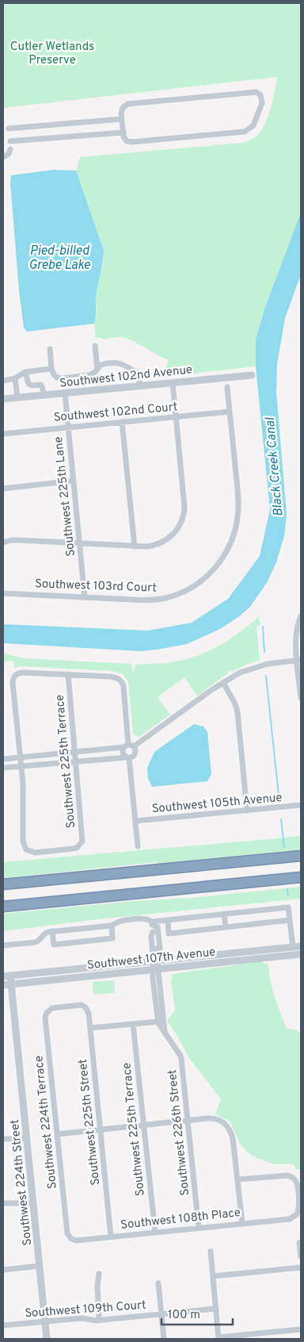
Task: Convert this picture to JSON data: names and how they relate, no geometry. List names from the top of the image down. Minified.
{"streets":{"street":["Southwest 102nd Avenue","Southwest 102nd Court","Southwest 225th Lane","Southwest 103rd Court","Southwest 225th Terrace","Southwest 105th Avenue","Southwest 107th Avenue","Southwest 224th Terrace","Southwest 225th Street","Southwest 226th Street","Southwest 224th Street","Southwest 108th Place","Southwest 109th Court"]},"crossings":[["Southwest 102nd Avenue","Southwest 225th Lane"],["Southwest 102nd Court","Southwest 225th Lane"],["Southwest 102nd Court","Southwest 103rd Court"],["Southwest 225th Lane","Southwest 103rd Court"],["Southwest 225th Terrace","Southwest 108th Place"],["Southwest 107th Avenue","Southwest 224th Street"],["Southwest 224th Terrace","Southwest 225th Street"],["Southwest 224th Terrace","Southwest 108th Place"],["Southwest 225th Street","Southwest 108th Place"],["Southwest 226th Street","Southwest 108th Place"],["Southwest 224th Street","Southwest 109th Court"]],"water":["Pied-billed Grebe Lake","Black Creek Canal"],"parks":["Cutler Wetlands Preserve"],"scale_bar":"100 m"}
